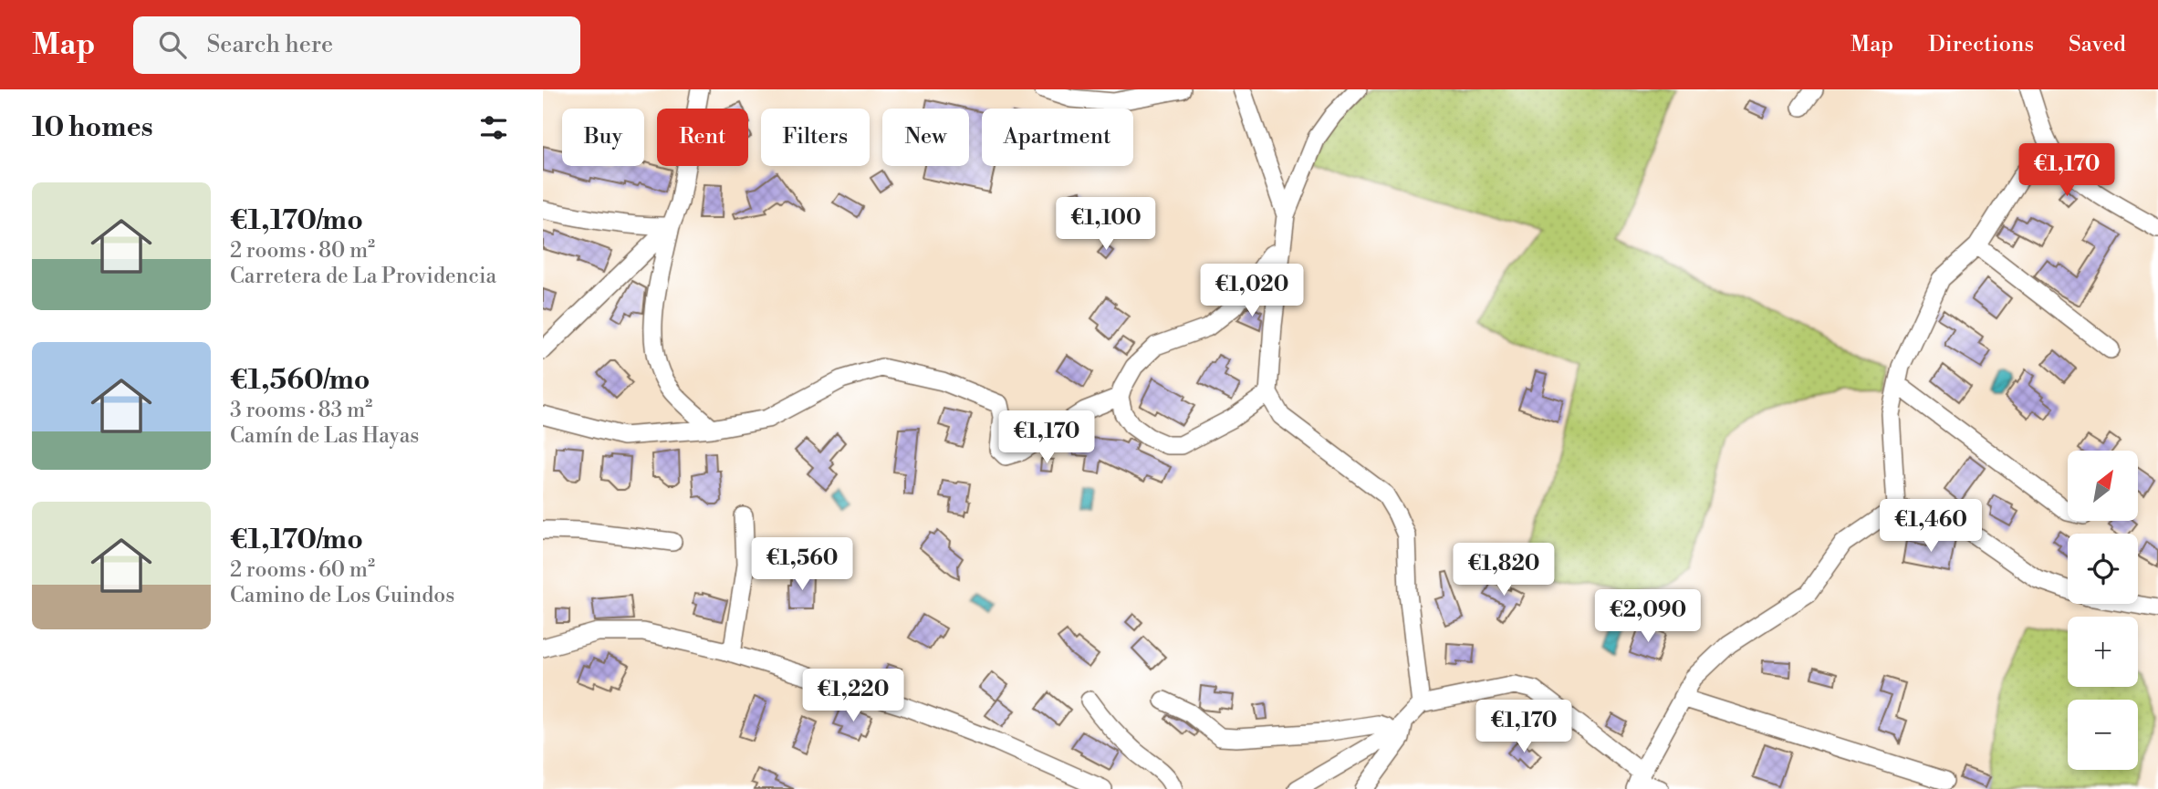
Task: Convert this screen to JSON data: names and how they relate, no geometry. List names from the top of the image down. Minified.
{"north":"top right","page":{"header":"Map","search":"Search here","nav":["Map","Directions","Saved"],"heading":"10 homes","chip":["Buy","Rent","Filters","New","Apartment"],"price":["€1,170","€1,100","€1,020","€1,170","€1,460","€1,560","€1,820","€2,090","€1,220","€1,170"],"list":[{"name":"€1,170/mo","note":"2 rooms · 80 m² · Carretera de La Providencia"},{"name":"€1,560/mo","note":"3 rooms · 83 m² · Camín de Las Hayas"},{"name":"€1,170/mo","note":"2 rooms · 60 m² · Camino de Los Guindos"}],"map_buttons":["+","−"]}}
